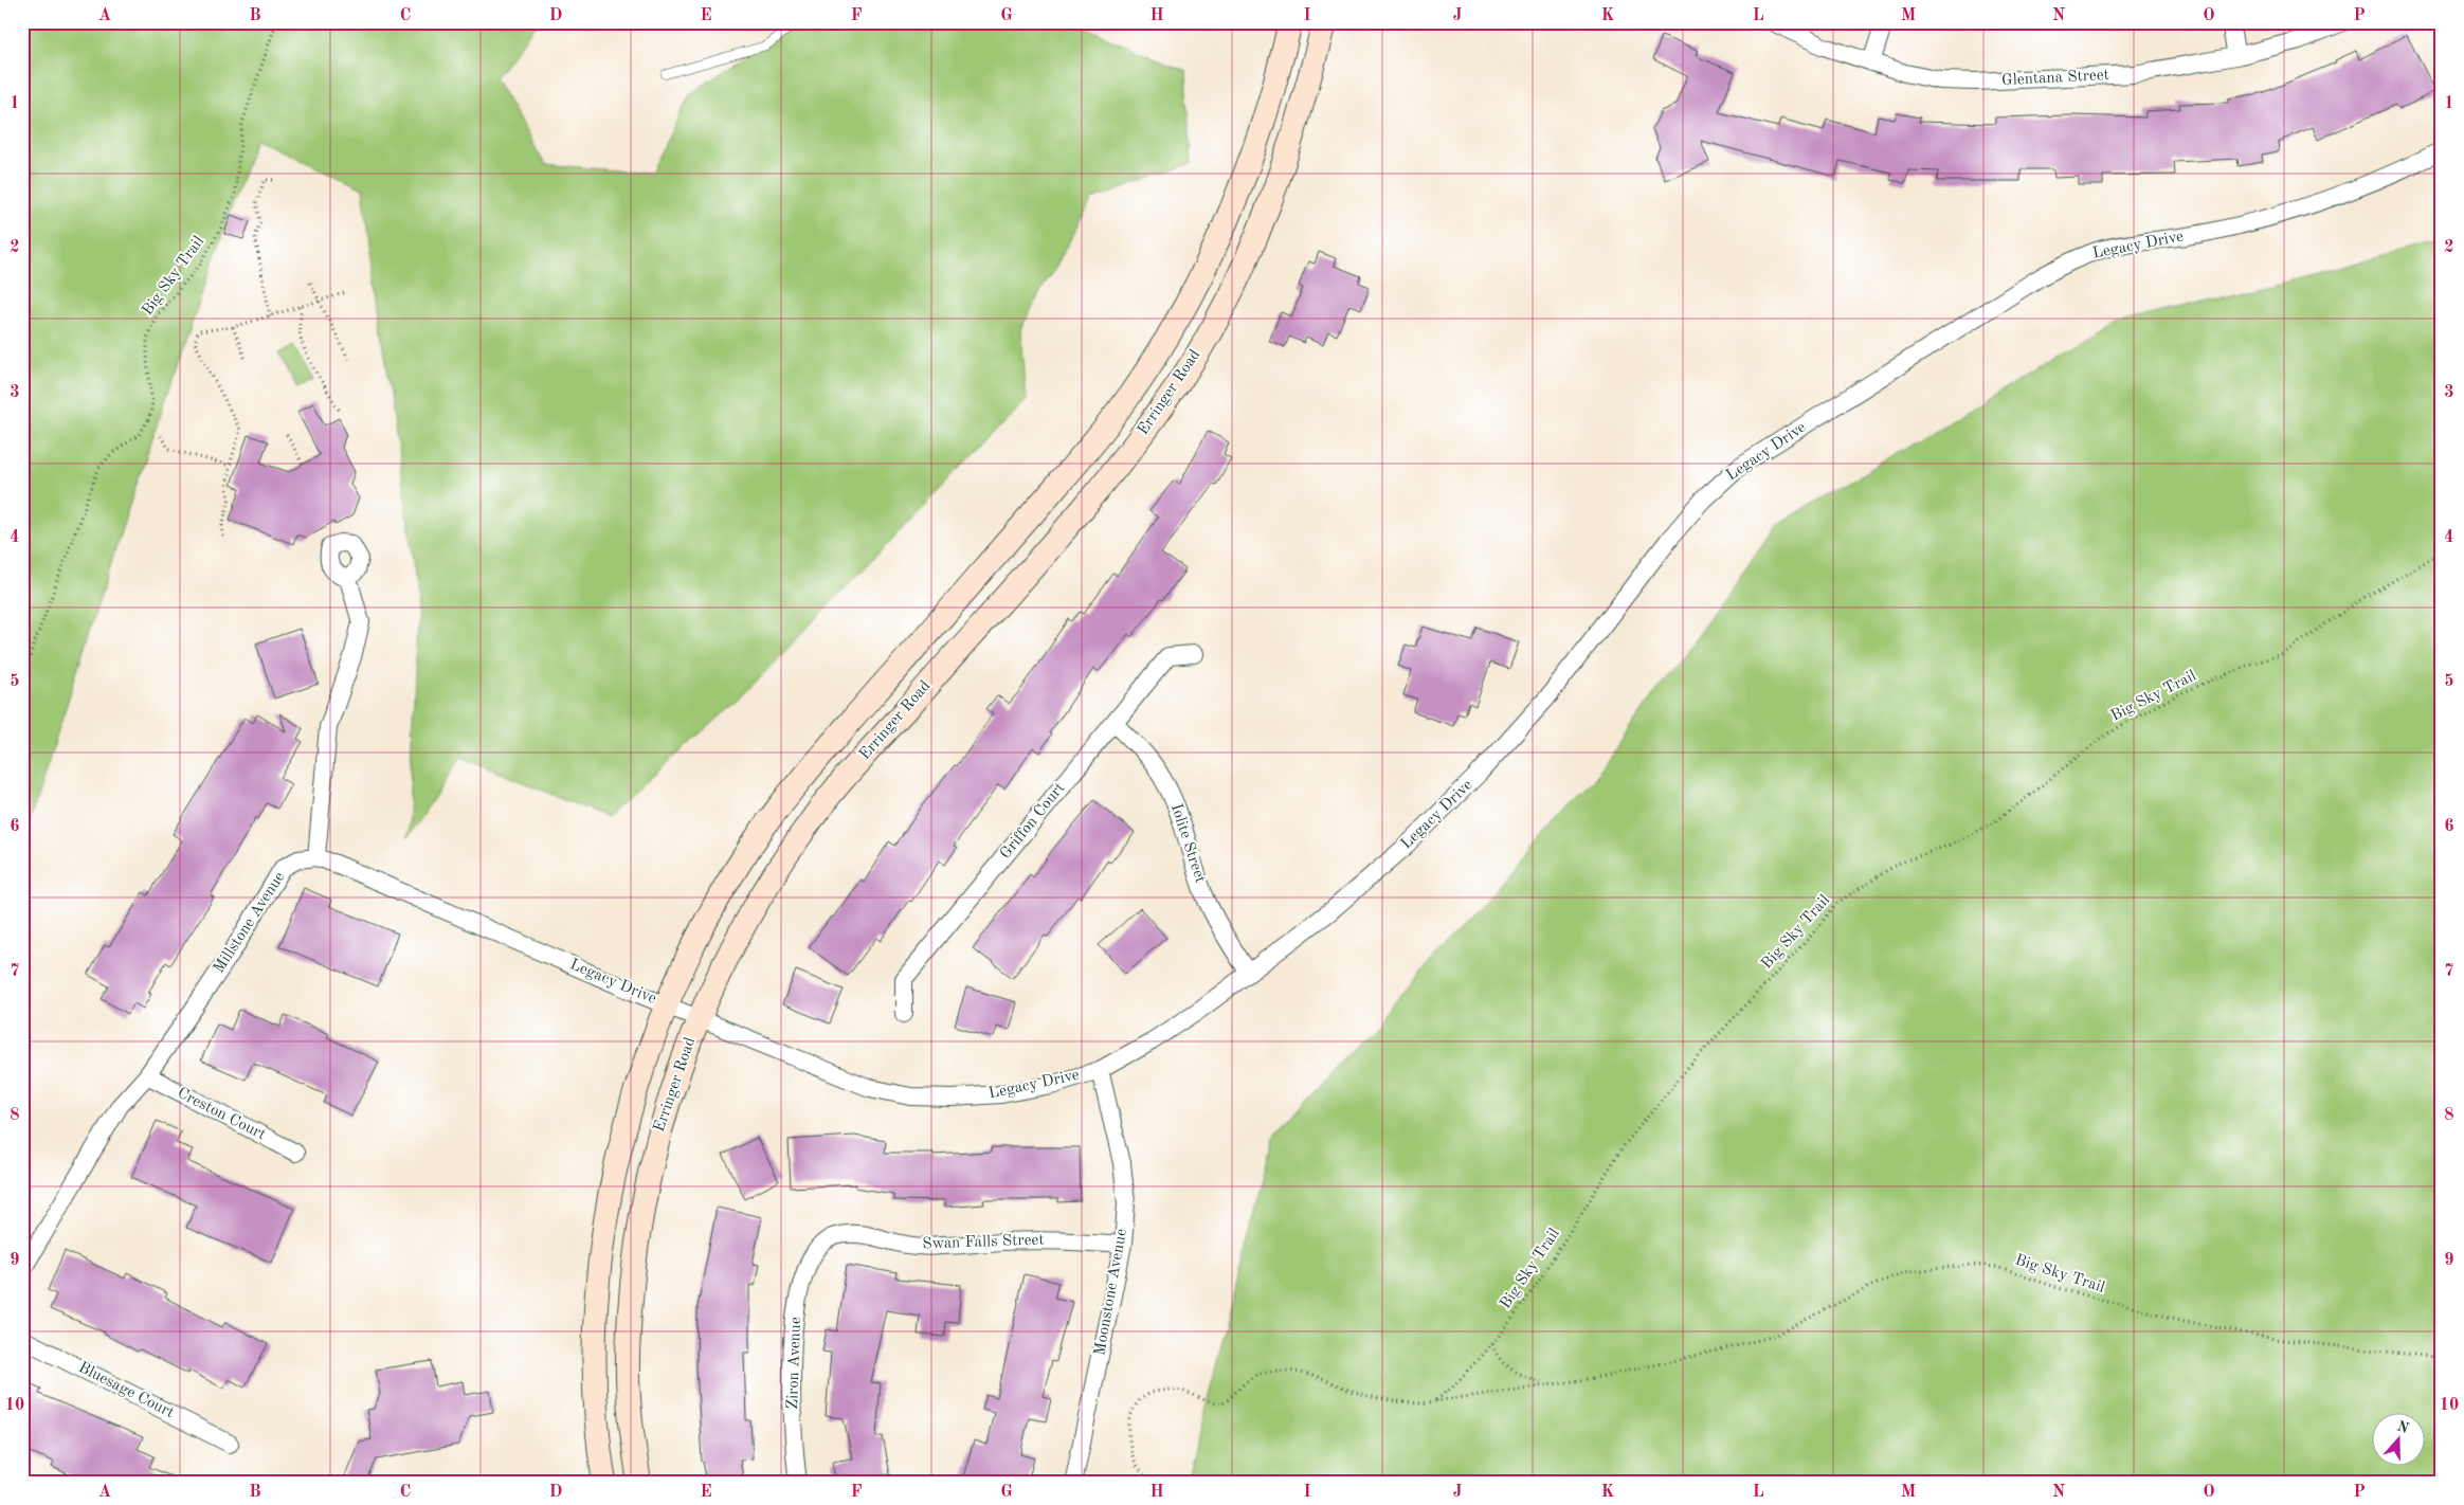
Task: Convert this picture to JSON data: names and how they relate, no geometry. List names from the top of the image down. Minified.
{"streets":{"main road":["Erringer Road"],"street":["Glentana Street","Legacy Drive","Griffon Court","Iolite Street","Millstone Avenue","Creston Court","Swan Falls Street","Moonstone Avenue","Ziron Avenue","Bluesage Court"],"path":["Big Sky Trail"]},"crossings":[["Legacy Drive","Erringer Road"],["Legacy Drive","Iolite Street"],["Legacy Drive","Millstone Avenue"],["Legacy Drive","Moonstone Avenue"],["Erringer Road","Millstone Avenue"],["Griffon Court","Iolite Street"],["Millstone Avenue","Creston Court"],["Swan Falls Street","Moonstone Avenue"],["Swan Falls Street","Ziron Avenue"]],"north":"top","grid":{"columns":["A","B","C","D","E","F","G","H","I","J","K","L","M","N","O","P"],"rows":["1","2","3","4","5","6","7","8","9","10"]}}
